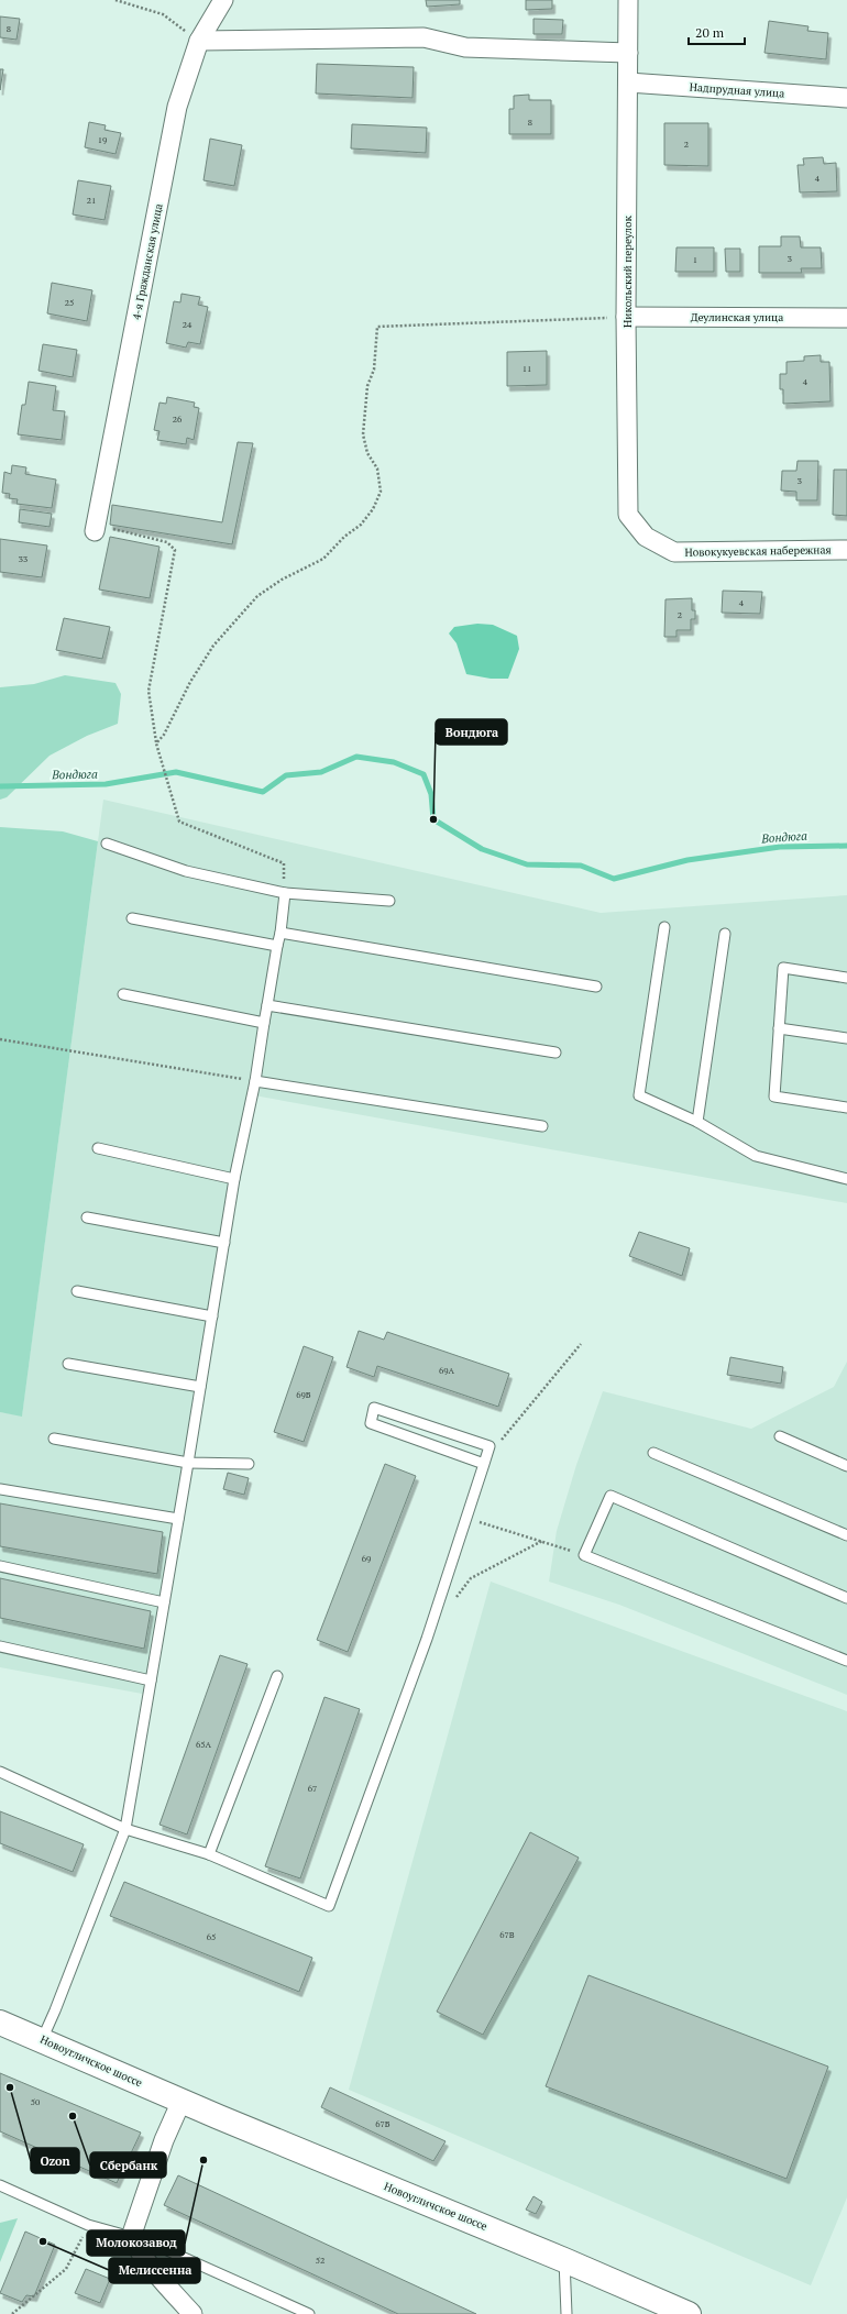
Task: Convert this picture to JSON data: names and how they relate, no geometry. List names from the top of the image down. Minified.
{"streets":{"main road":["Новоугличское шоссе"],"street":["Надпрудная улица","4-я Гражданская улица","Никольский переулок","Деулинская улица","Новокукуевская набережная"]},"crossings":[["Надпрудная улица","Никольский переулок"],["Никольский переулок","Деулинская улица"],["Никольский переулок","Новокукуевская набережная"]],"water":["Вондюга"],"places":["Вондюга","Ozon","Сбербанк","Молокозавод","Мелиссенна"],"house_numbers":["8","8","19","2","4","21","3","1","25","24","11","4","26","3","33","4","2","69А","69Б","69","65А","67","67В","65","50","67Б","52"],"scale_bar":"20 m"}
